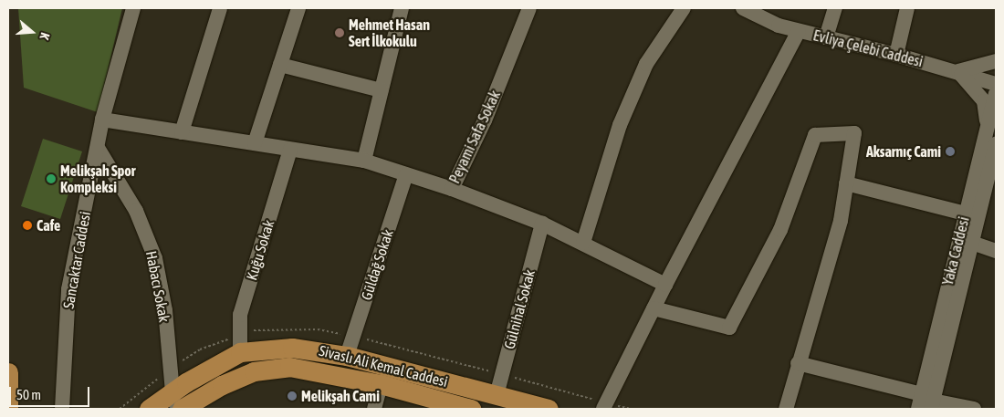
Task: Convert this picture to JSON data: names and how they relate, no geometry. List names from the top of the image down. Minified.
{"streets":{"main road":["Sivaslı Ali Kemal Caddesi"],"street":["Evliya Çelebi Caddesi","Peyami Safa Sokak","Kuğu Sokak","Yaka Caddesi","Sancaktar Caddesi","Güldağ Sokak","Habacı Sokak","Gülnihal Sokak"]},"crossings":[["Peyami Safa Sokak","Kuğu Sokak"],["Peyami Safa Sokak","Sancaktar Caddesi"],["Peyami Safa Sokak","Güldağ Sokak"],["Kuğu Sokak","Sivaslı Ali Kemal Caddesi"],["Sancaktar Caddesi","Habacı Sokak"],["Güldağ Sokak","Sivaslı Ali Kemal Caddesi"],["Habacı Sokak","Sivaslı Ali Kemal Caddesi"],["Gülnihal Sokak","Sivaslı Ali Kemal Caddesi"]],"places":["Mehmet Hasan Sert İlkokulu","Aksarnıç Cami","Melikşah Spor Kompleksi","Cafe","Melikşah Cami"],"scale_bar":"50 m","north":"right"}
